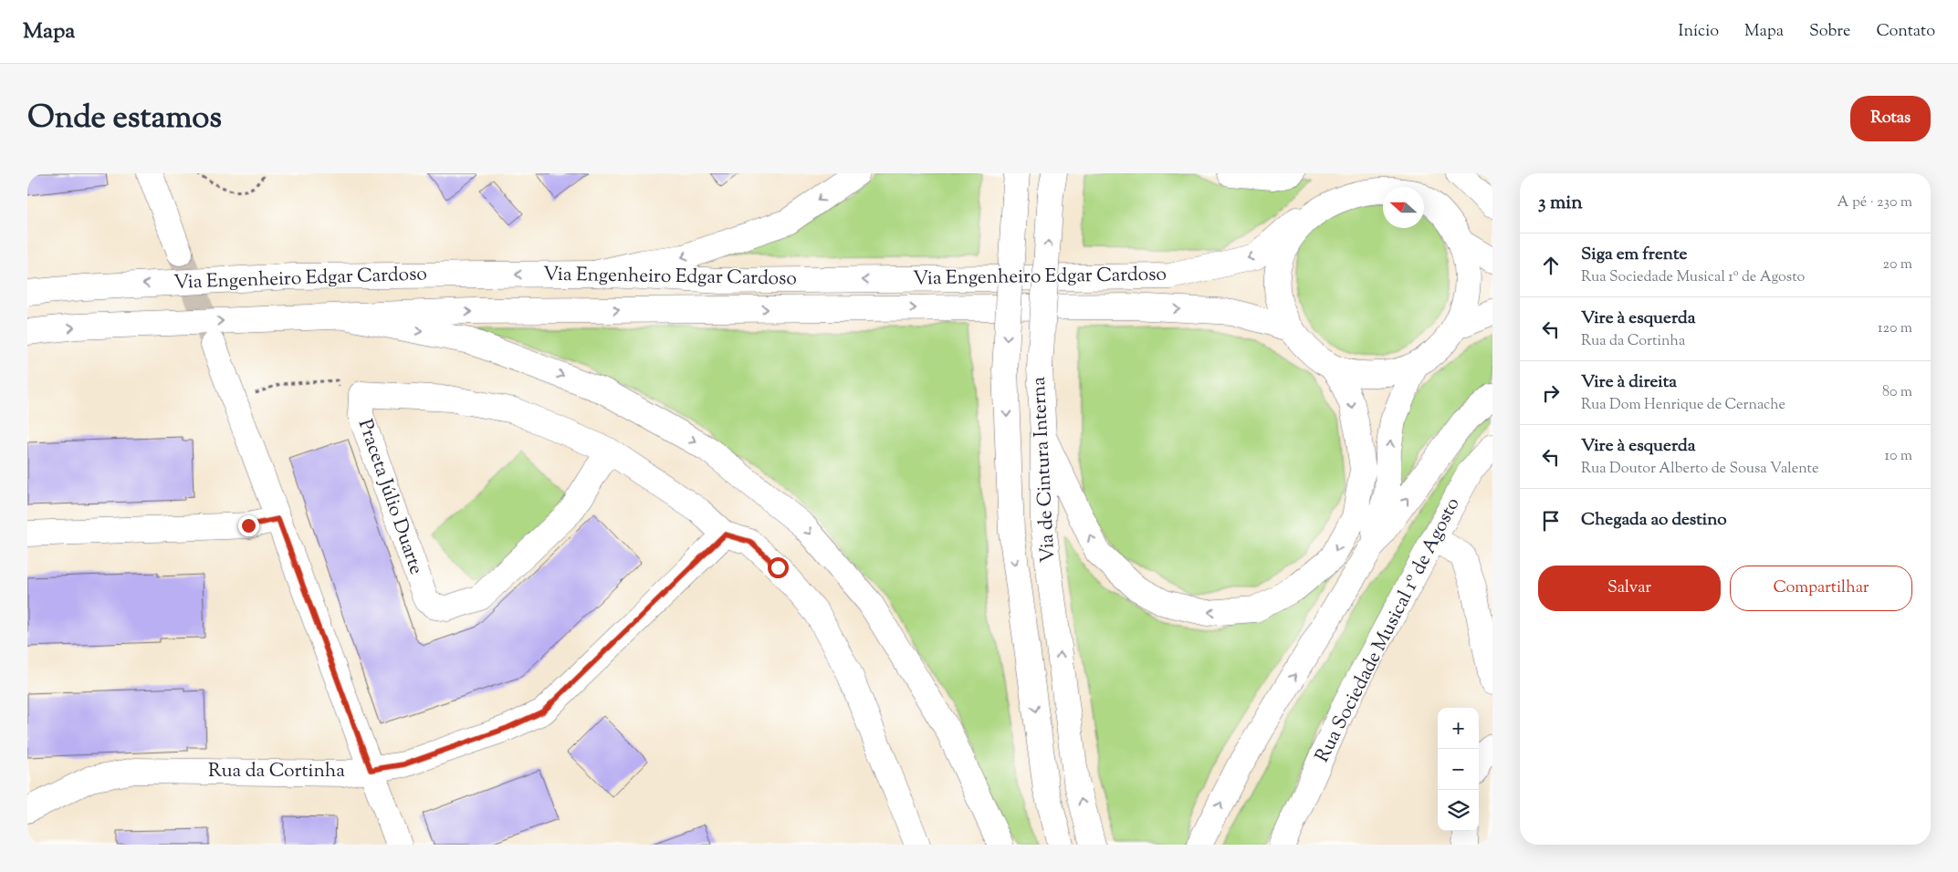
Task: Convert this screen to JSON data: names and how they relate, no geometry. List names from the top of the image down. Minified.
{"streets":{"main road":["Via Engenheiro Edgar Cardoso","Via de Cintura Interna","Praceta Júlio Duarte","Rua Sociedade Musical 1º de Agosto","Rua da Cortinha"]},"crossings":[["Praceta Júlio Duarte","Rua da Cortinha"]],"north":"left","page":{"header":"Mapa","nav":["Início","Mapa","Sobre","Contato"],"title":"Onde estamos","buttons":["Rotas",["Salvar","Compartilhar"]],"heading":["3 min","A pé · 230 m"],"list":[["Siga em frente","Rua Sociedade Musical 1º de Agosto","20 m"],["Vire à esquerda","Rua da Cortinha","120 m"],["Vire à direita","Rua Dom Henrique de Cernache","80 m"],["Vire à esquerda","Rua Doutor Alberto de Sousa Valente","10 m"],"Chegada ao destino"],"map_buttons":["+","−"]}}
